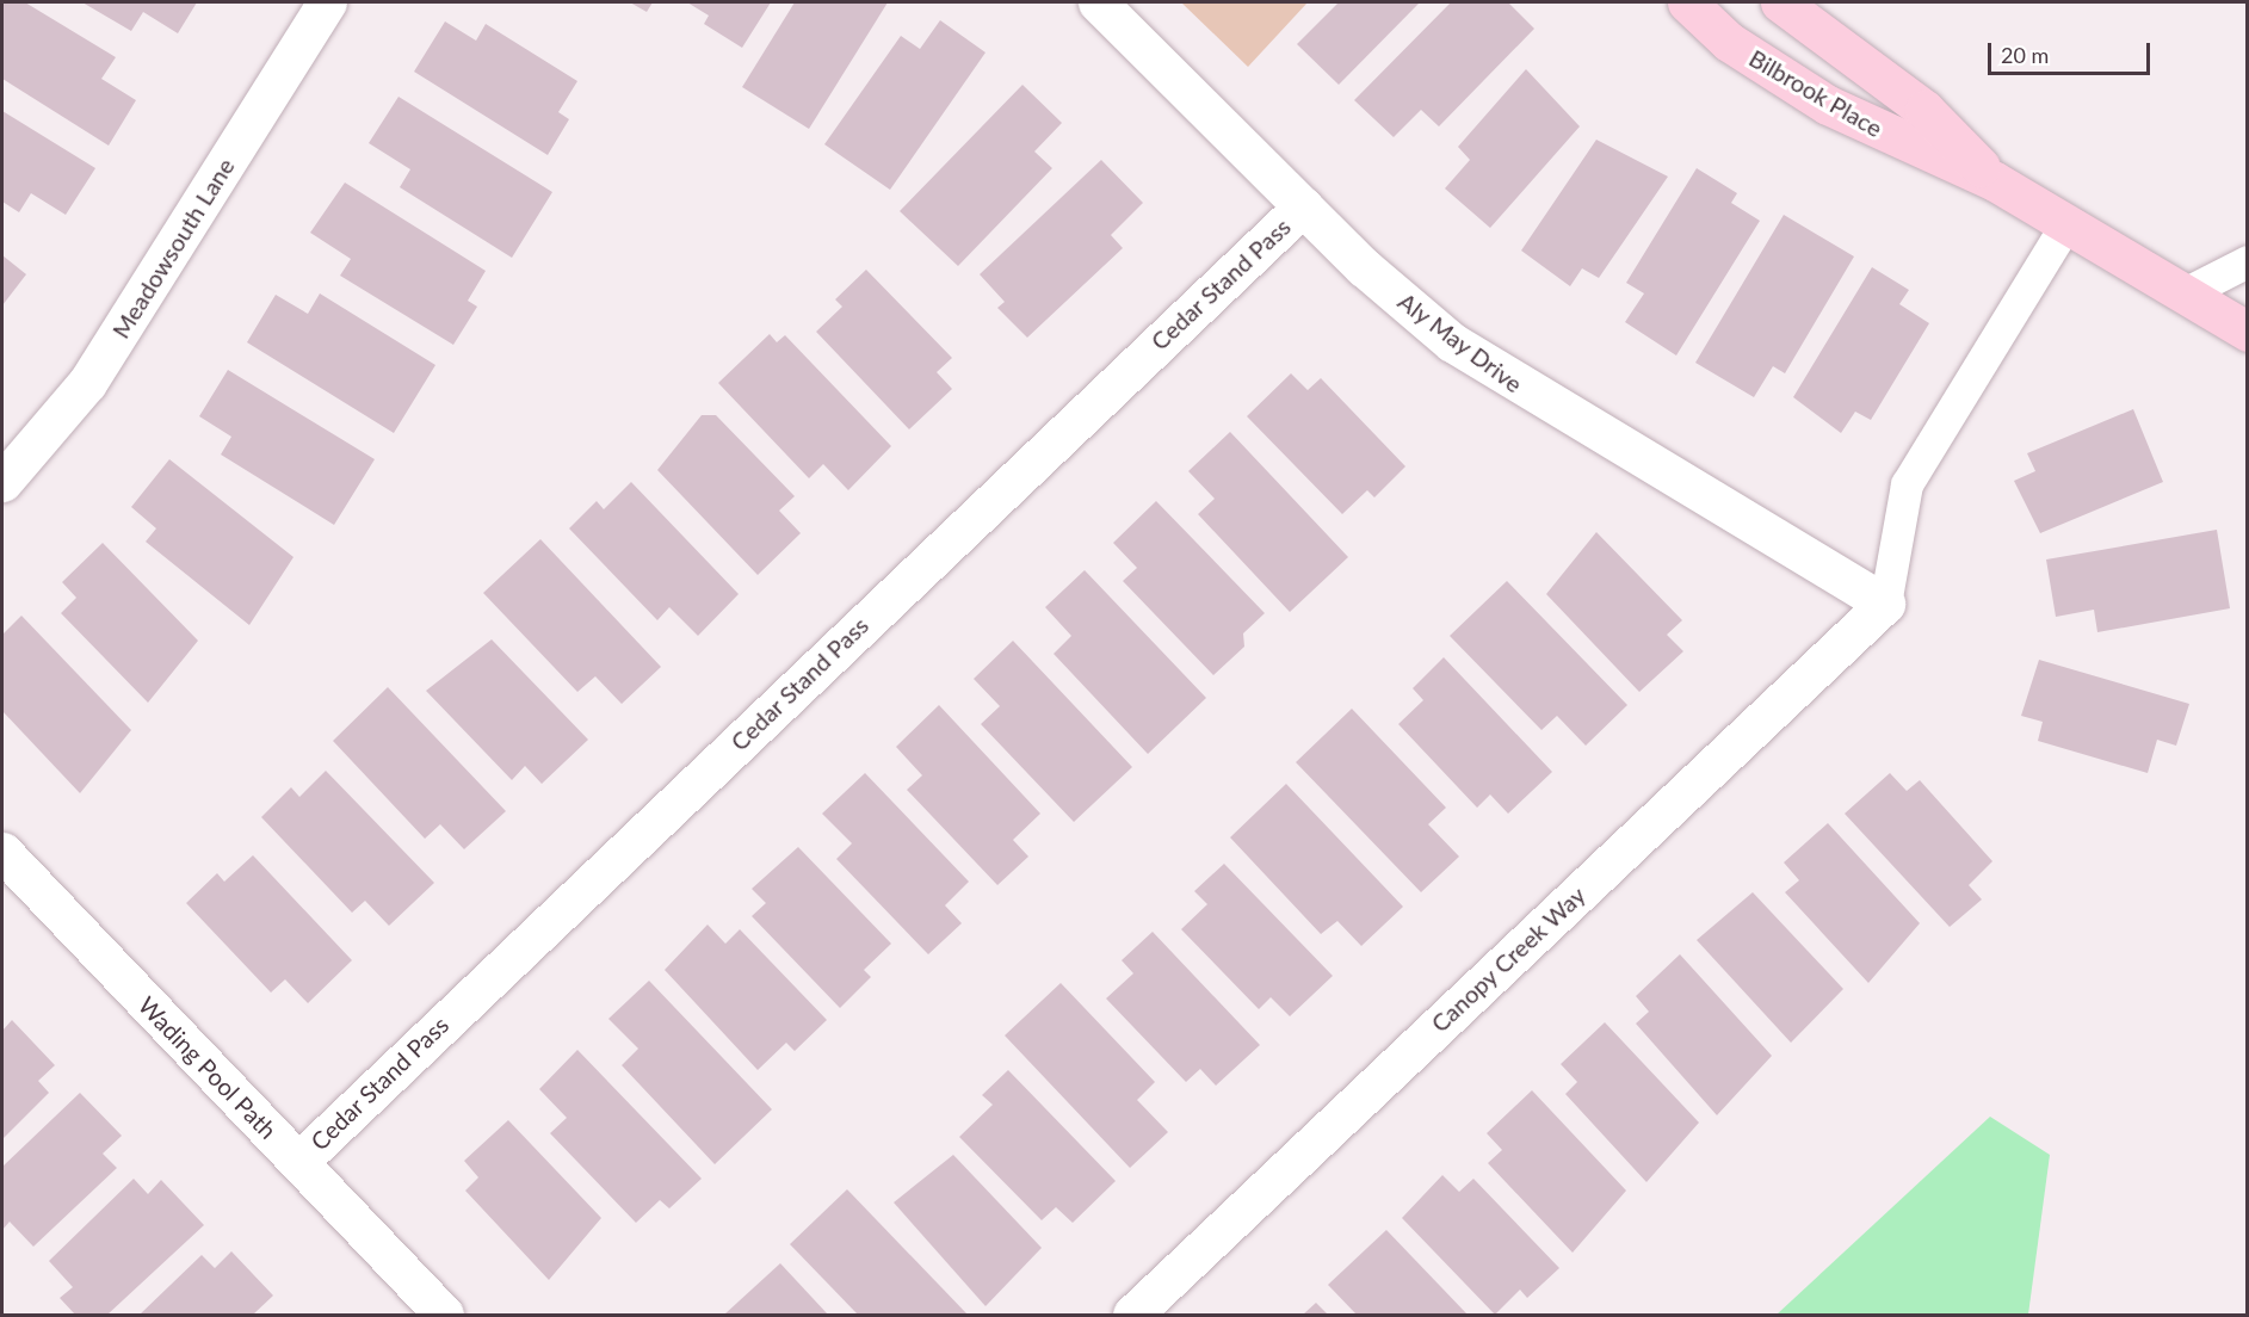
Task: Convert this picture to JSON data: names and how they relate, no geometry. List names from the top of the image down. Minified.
{"streets":{"street":["Bilbrook Place","Meadowsouth Lane","Cedar Stand Pass","Aly May Drive","Canopy Creek Way","Wading Pool Path"]},"crossings":[["Cedar Stand Pass","Aly May Drive"],["Cedar Stand Pass","Wading Pool Path"],["Aly May Drive","Canopy Creek Way"]],"scale_bar":"20 m"}
